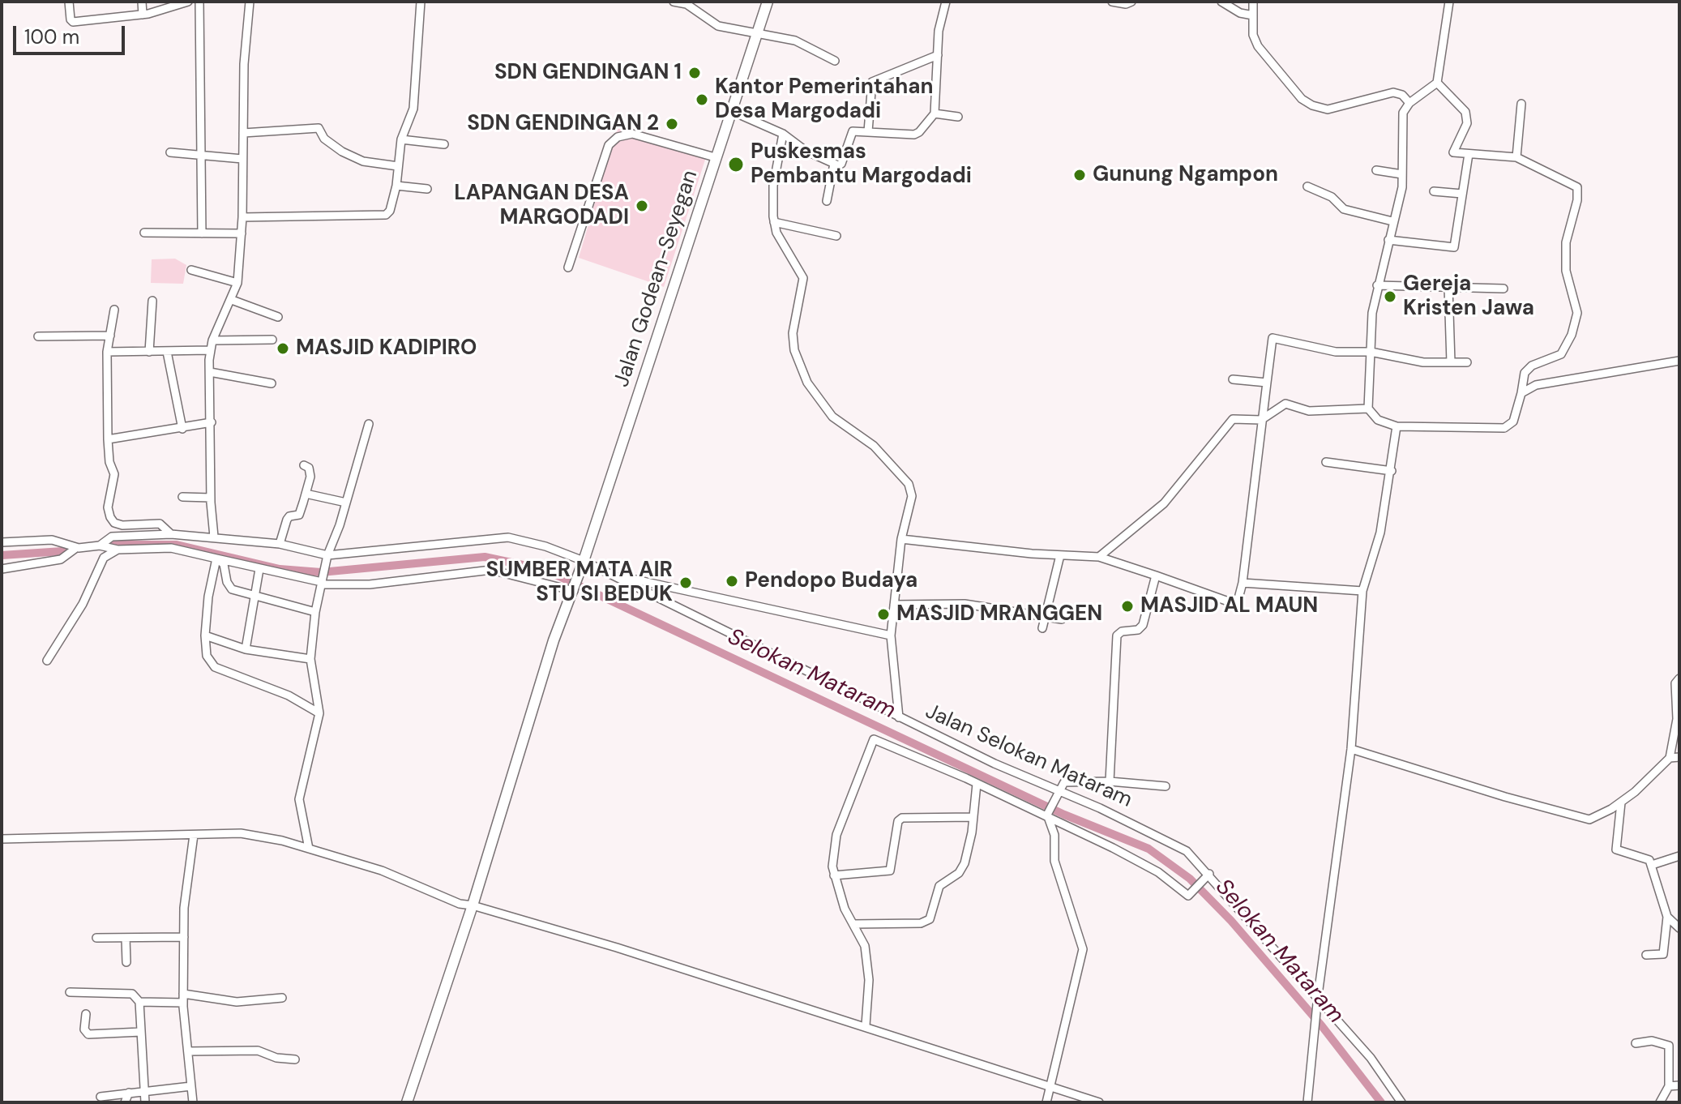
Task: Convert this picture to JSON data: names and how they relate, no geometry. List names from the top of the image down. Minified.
{"streets":{"main road":["Jalan Godean-Seyegan"],"street":["Jalan Selokan Mataram"]},"crossings":[["Jalan Godean-Seyegan","Jalan Selokan Mataram"]],"water":["Selokan Mataram"],"places":["SDN GENDINGAN 1","Kantor Pemerintahan Desa Margodadi","SDN GENDINGAN 2","Puskesmas Pembantu Margodadi","Gunung Ngampon","LAPANGAN DESA MARGODADI","Gereja Kristen Jawa","MASJID KADIPIRO","Pendopo Budaya","SUMBER MATA AIR STU SI BEDUK","MASJID AL MAUN","MASJID MRANGGEN"],"scale_bar":"100 m"}
